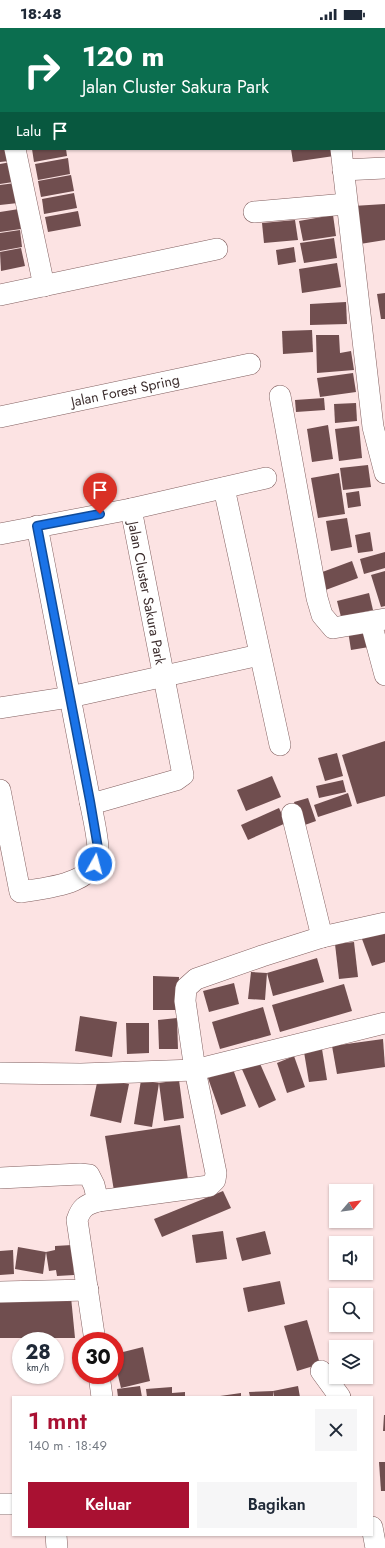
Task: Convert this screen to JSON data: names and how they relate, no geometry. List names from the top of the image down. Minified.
{"streets":{"street":["Jalan Forest Spring","Jalan Cluster Sakura Park"]},"north":"top right","page":{"status":"18:48","turn":["120 m","Jalan Cluster Sakura Park"],"then":"Lalu","speed":"28 km/h","limit":"30","heading":["1 mnt","140 m · 18:49"],"buttons":["Keluar","Bagikan"]}}
